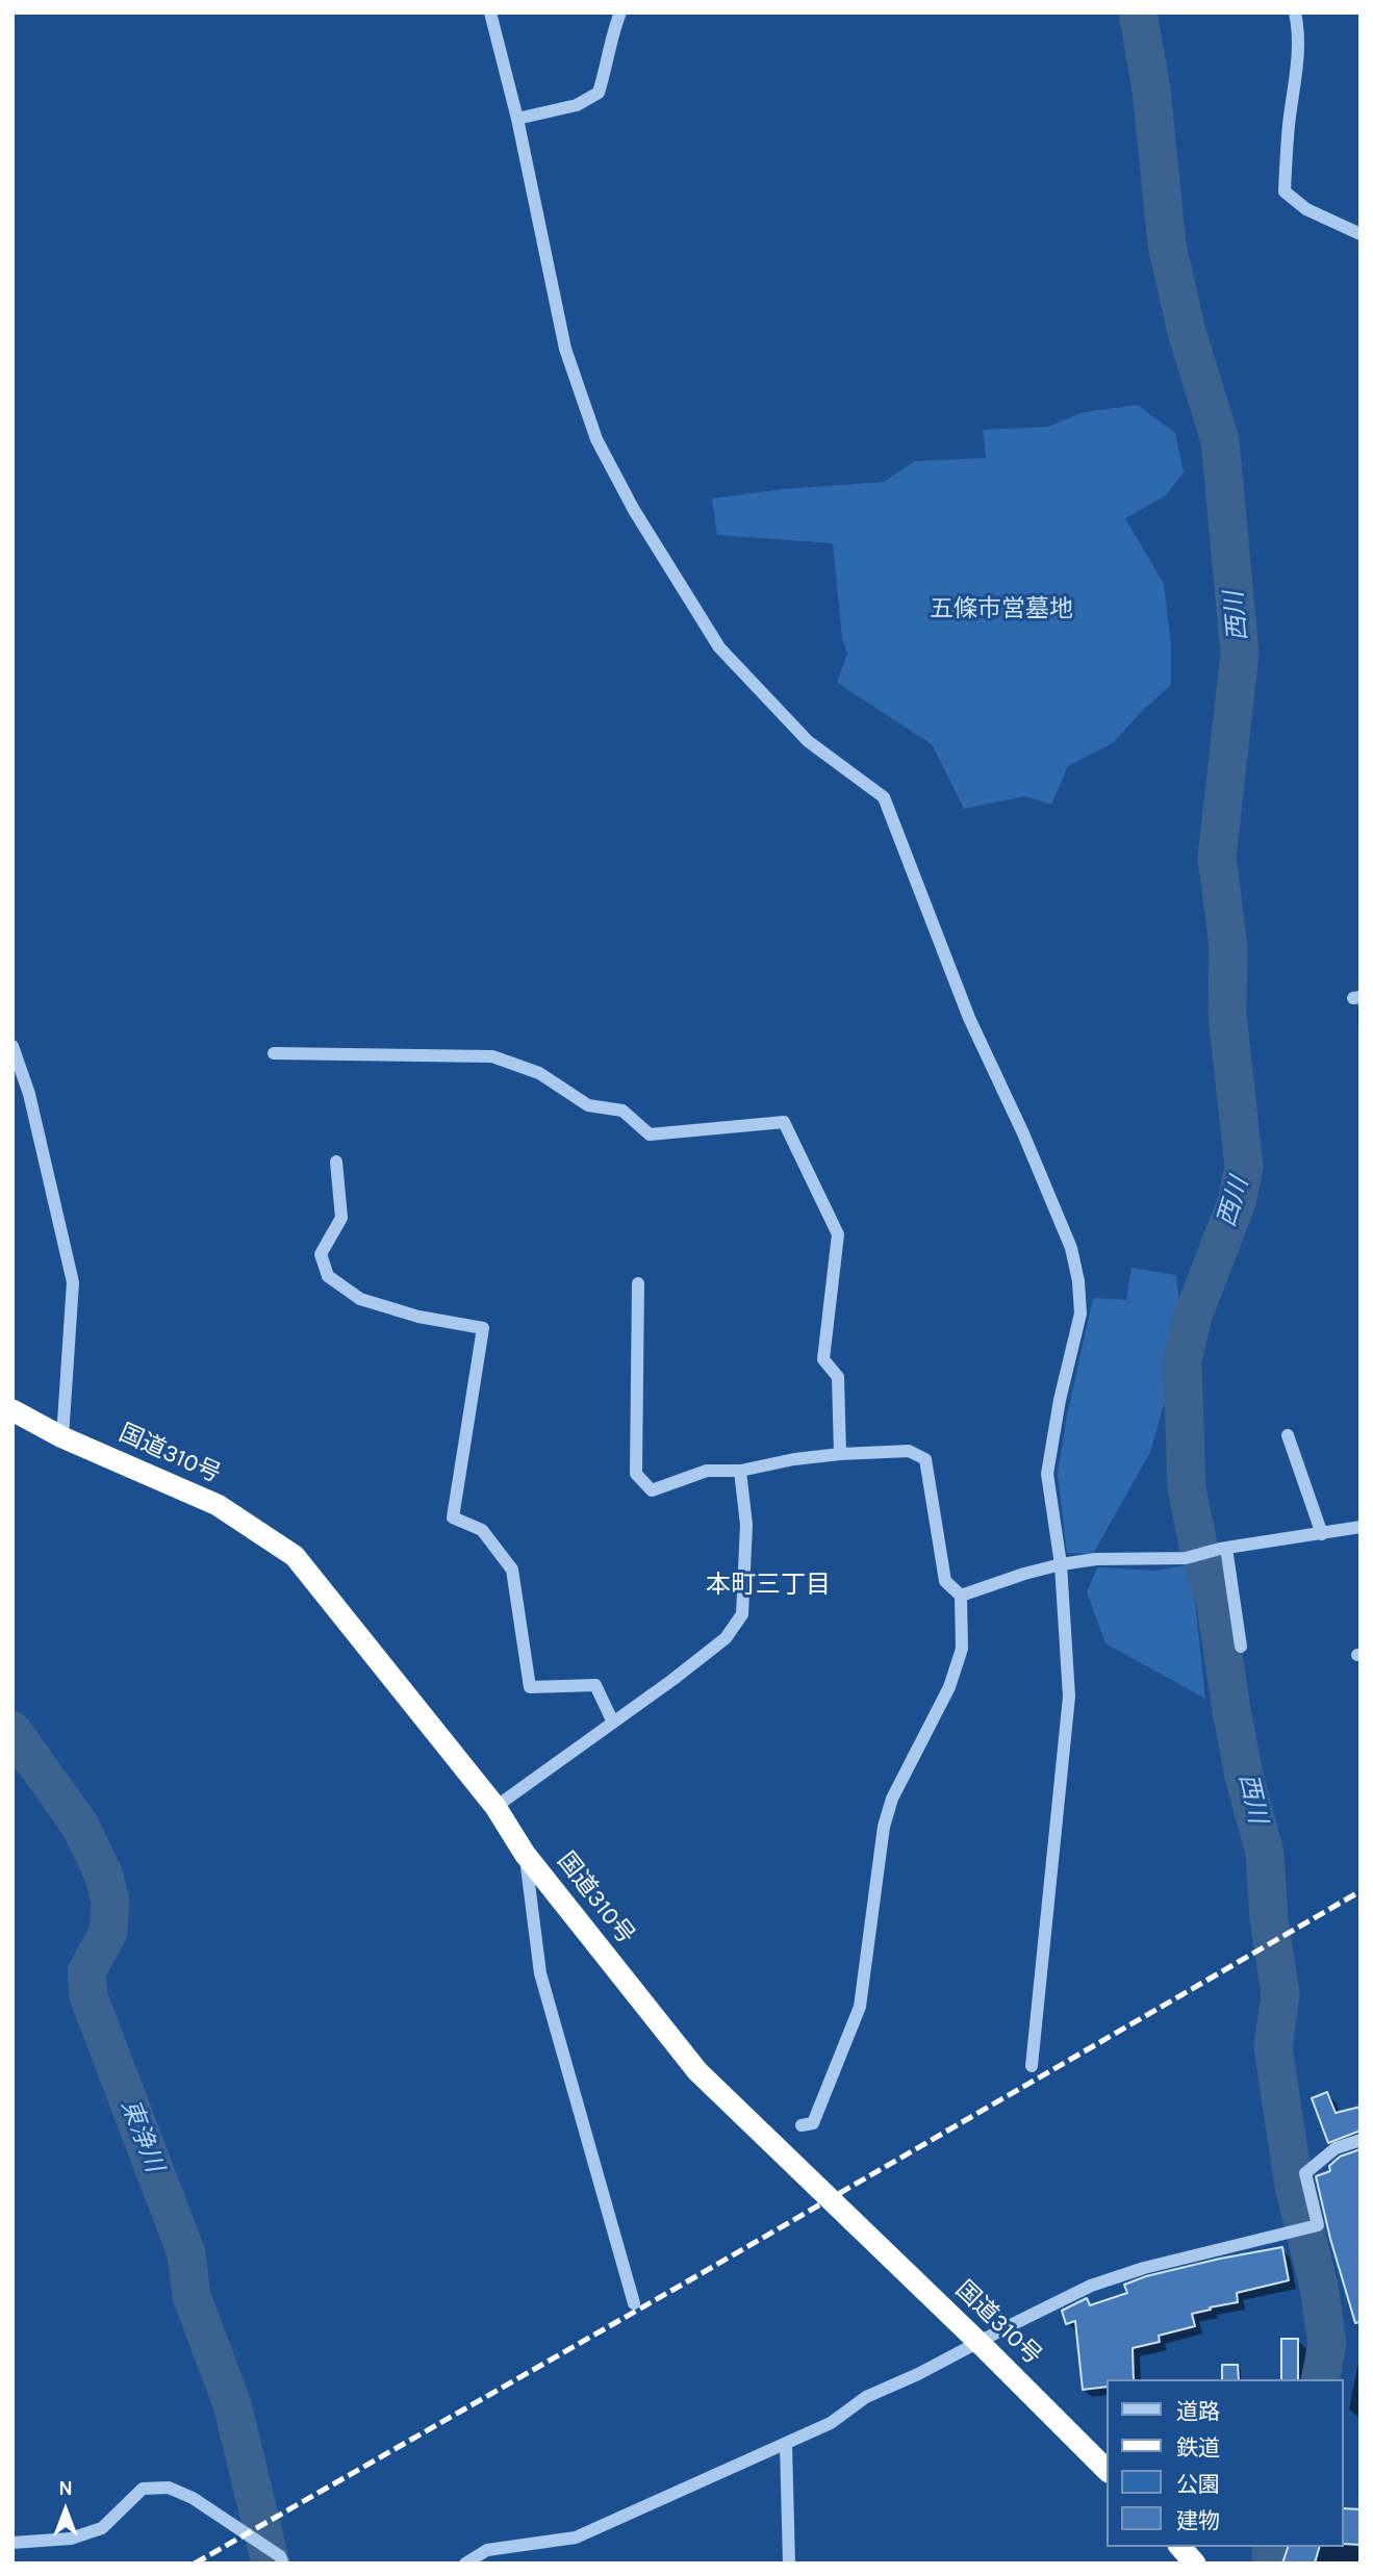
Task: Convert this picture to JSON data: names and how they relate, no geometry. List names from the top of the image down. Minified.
{"streets":{"highway":["国道310号"]},"districts":["本町三丁目"],"water":["西川","東浄川"],"parks":["五條市営墓地"],"legend":["道路","鉄道","公園","建物"],"north":"top"}
